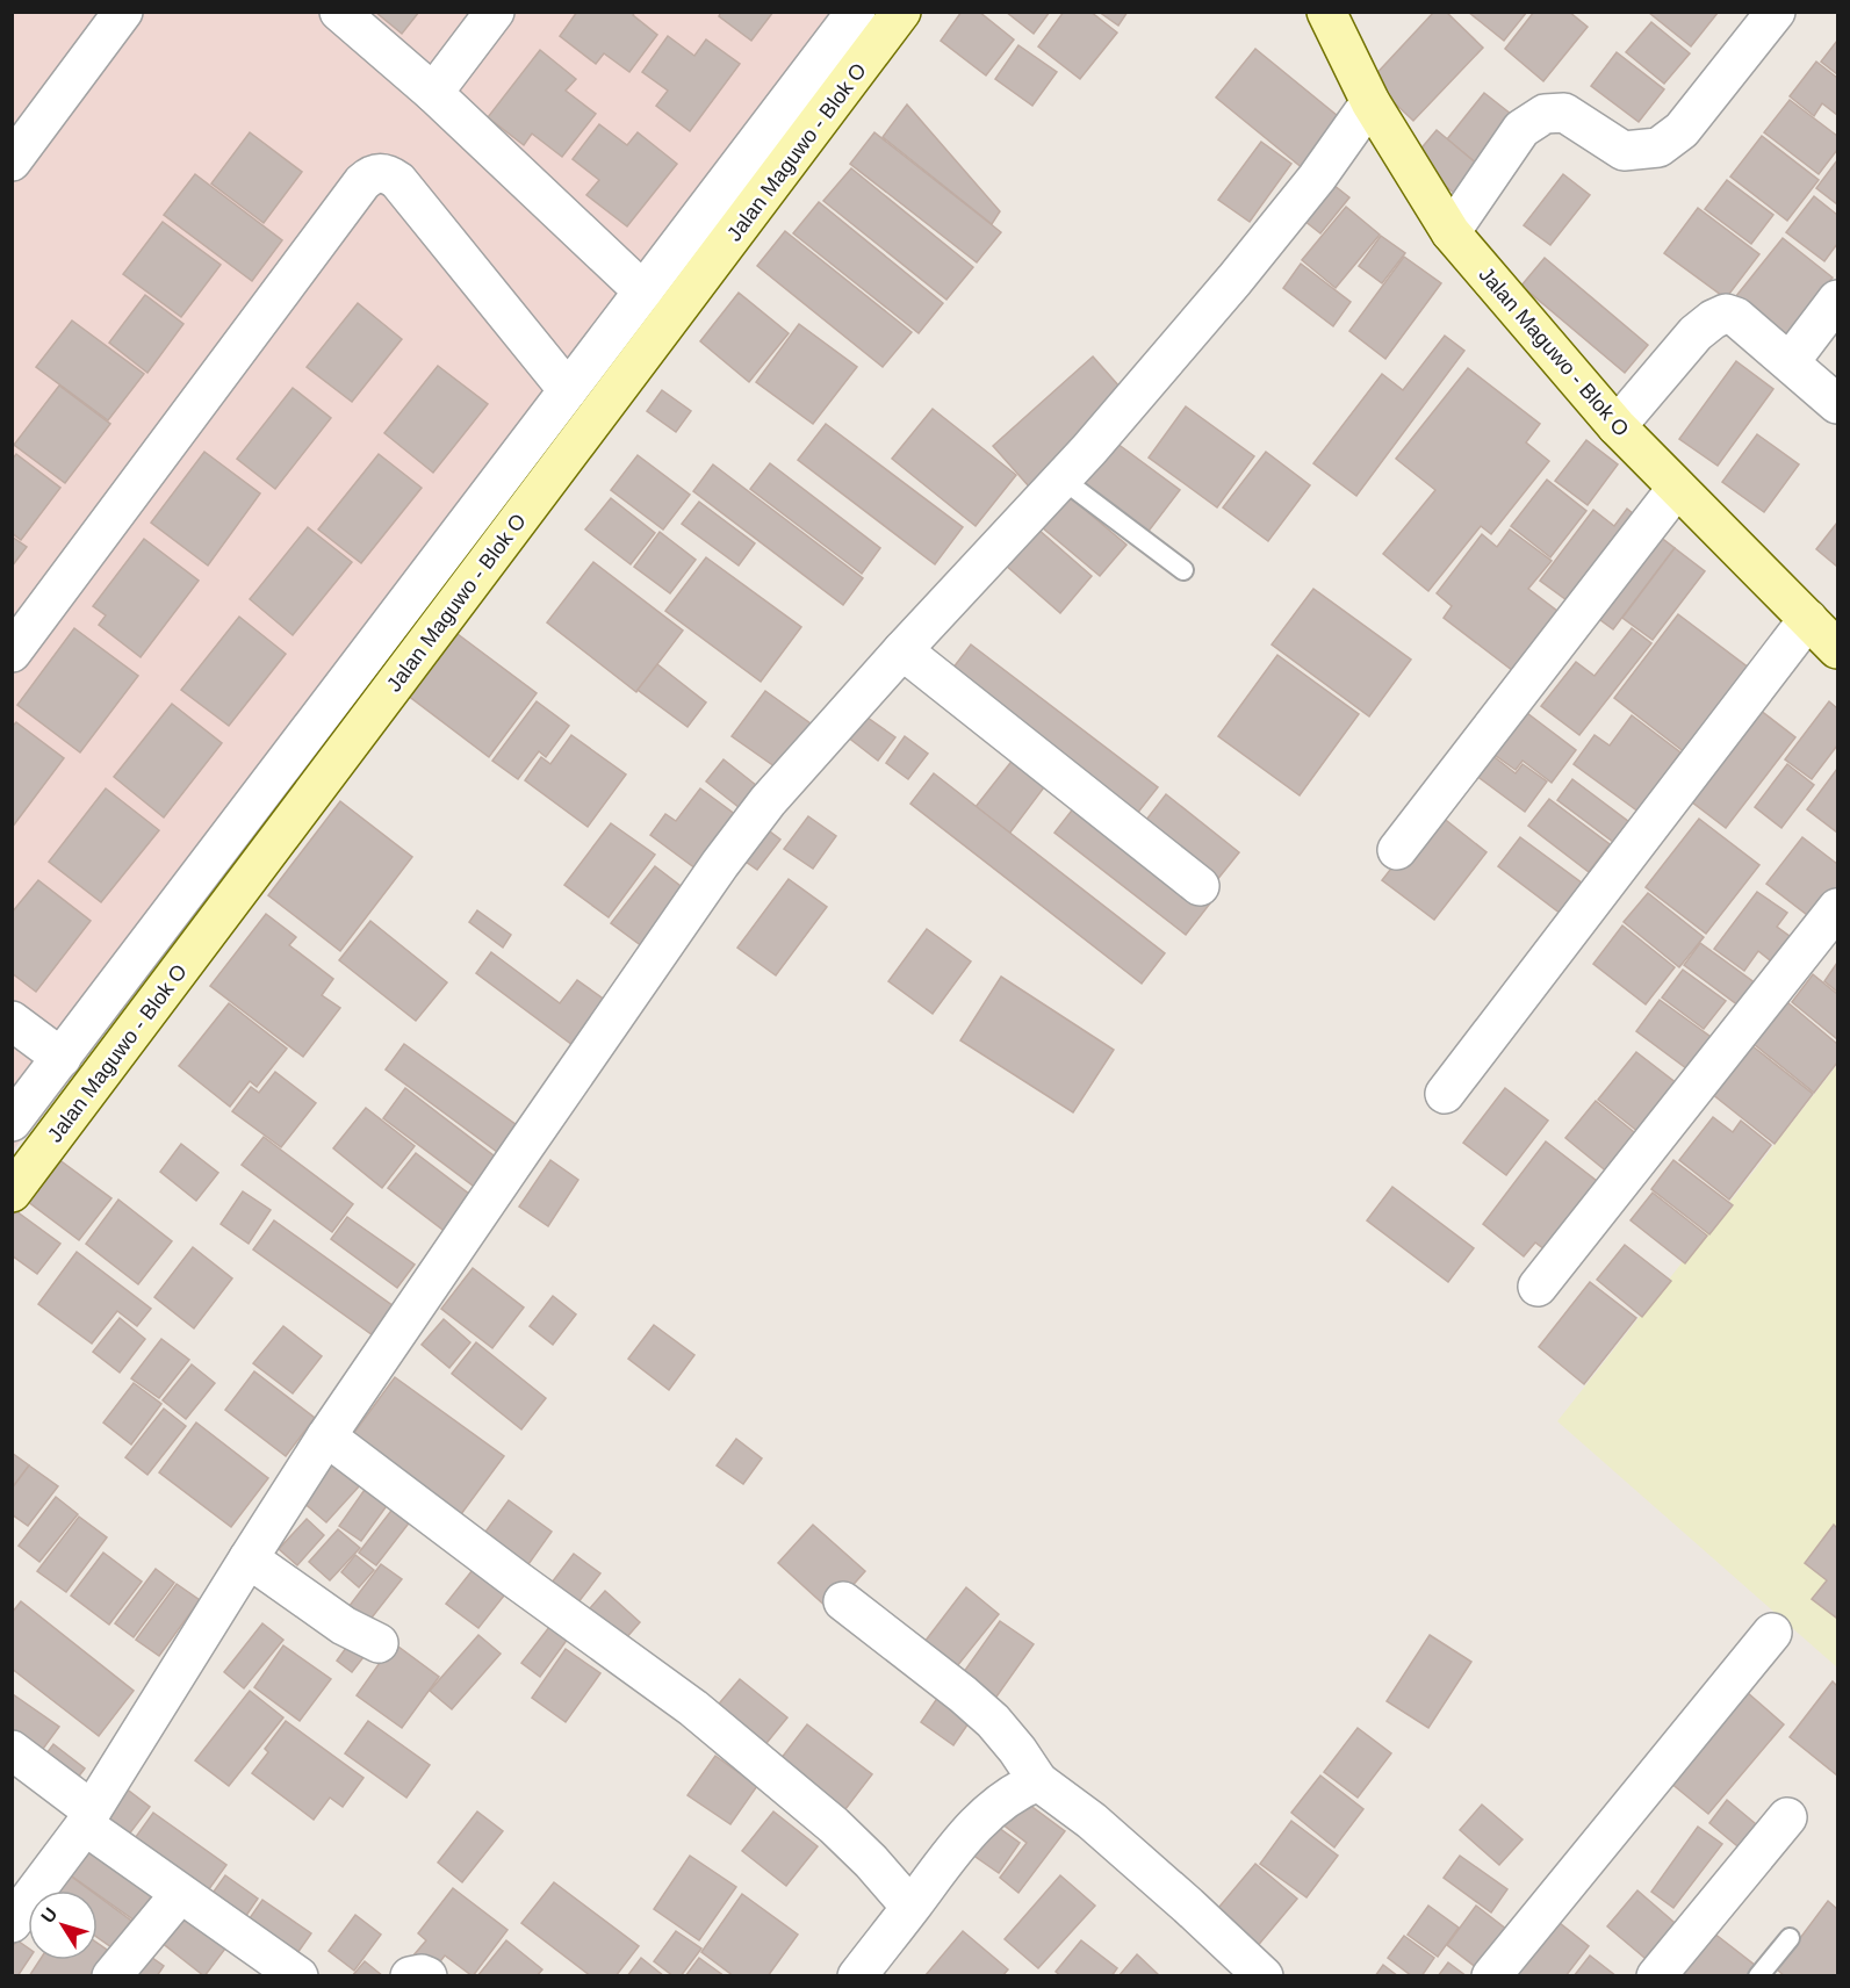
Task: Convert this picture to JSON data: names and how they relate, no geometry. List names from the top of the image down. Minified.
{"streets":{"main road":["Jalan Maguwo - Blok O"]},"north":"top left"}
